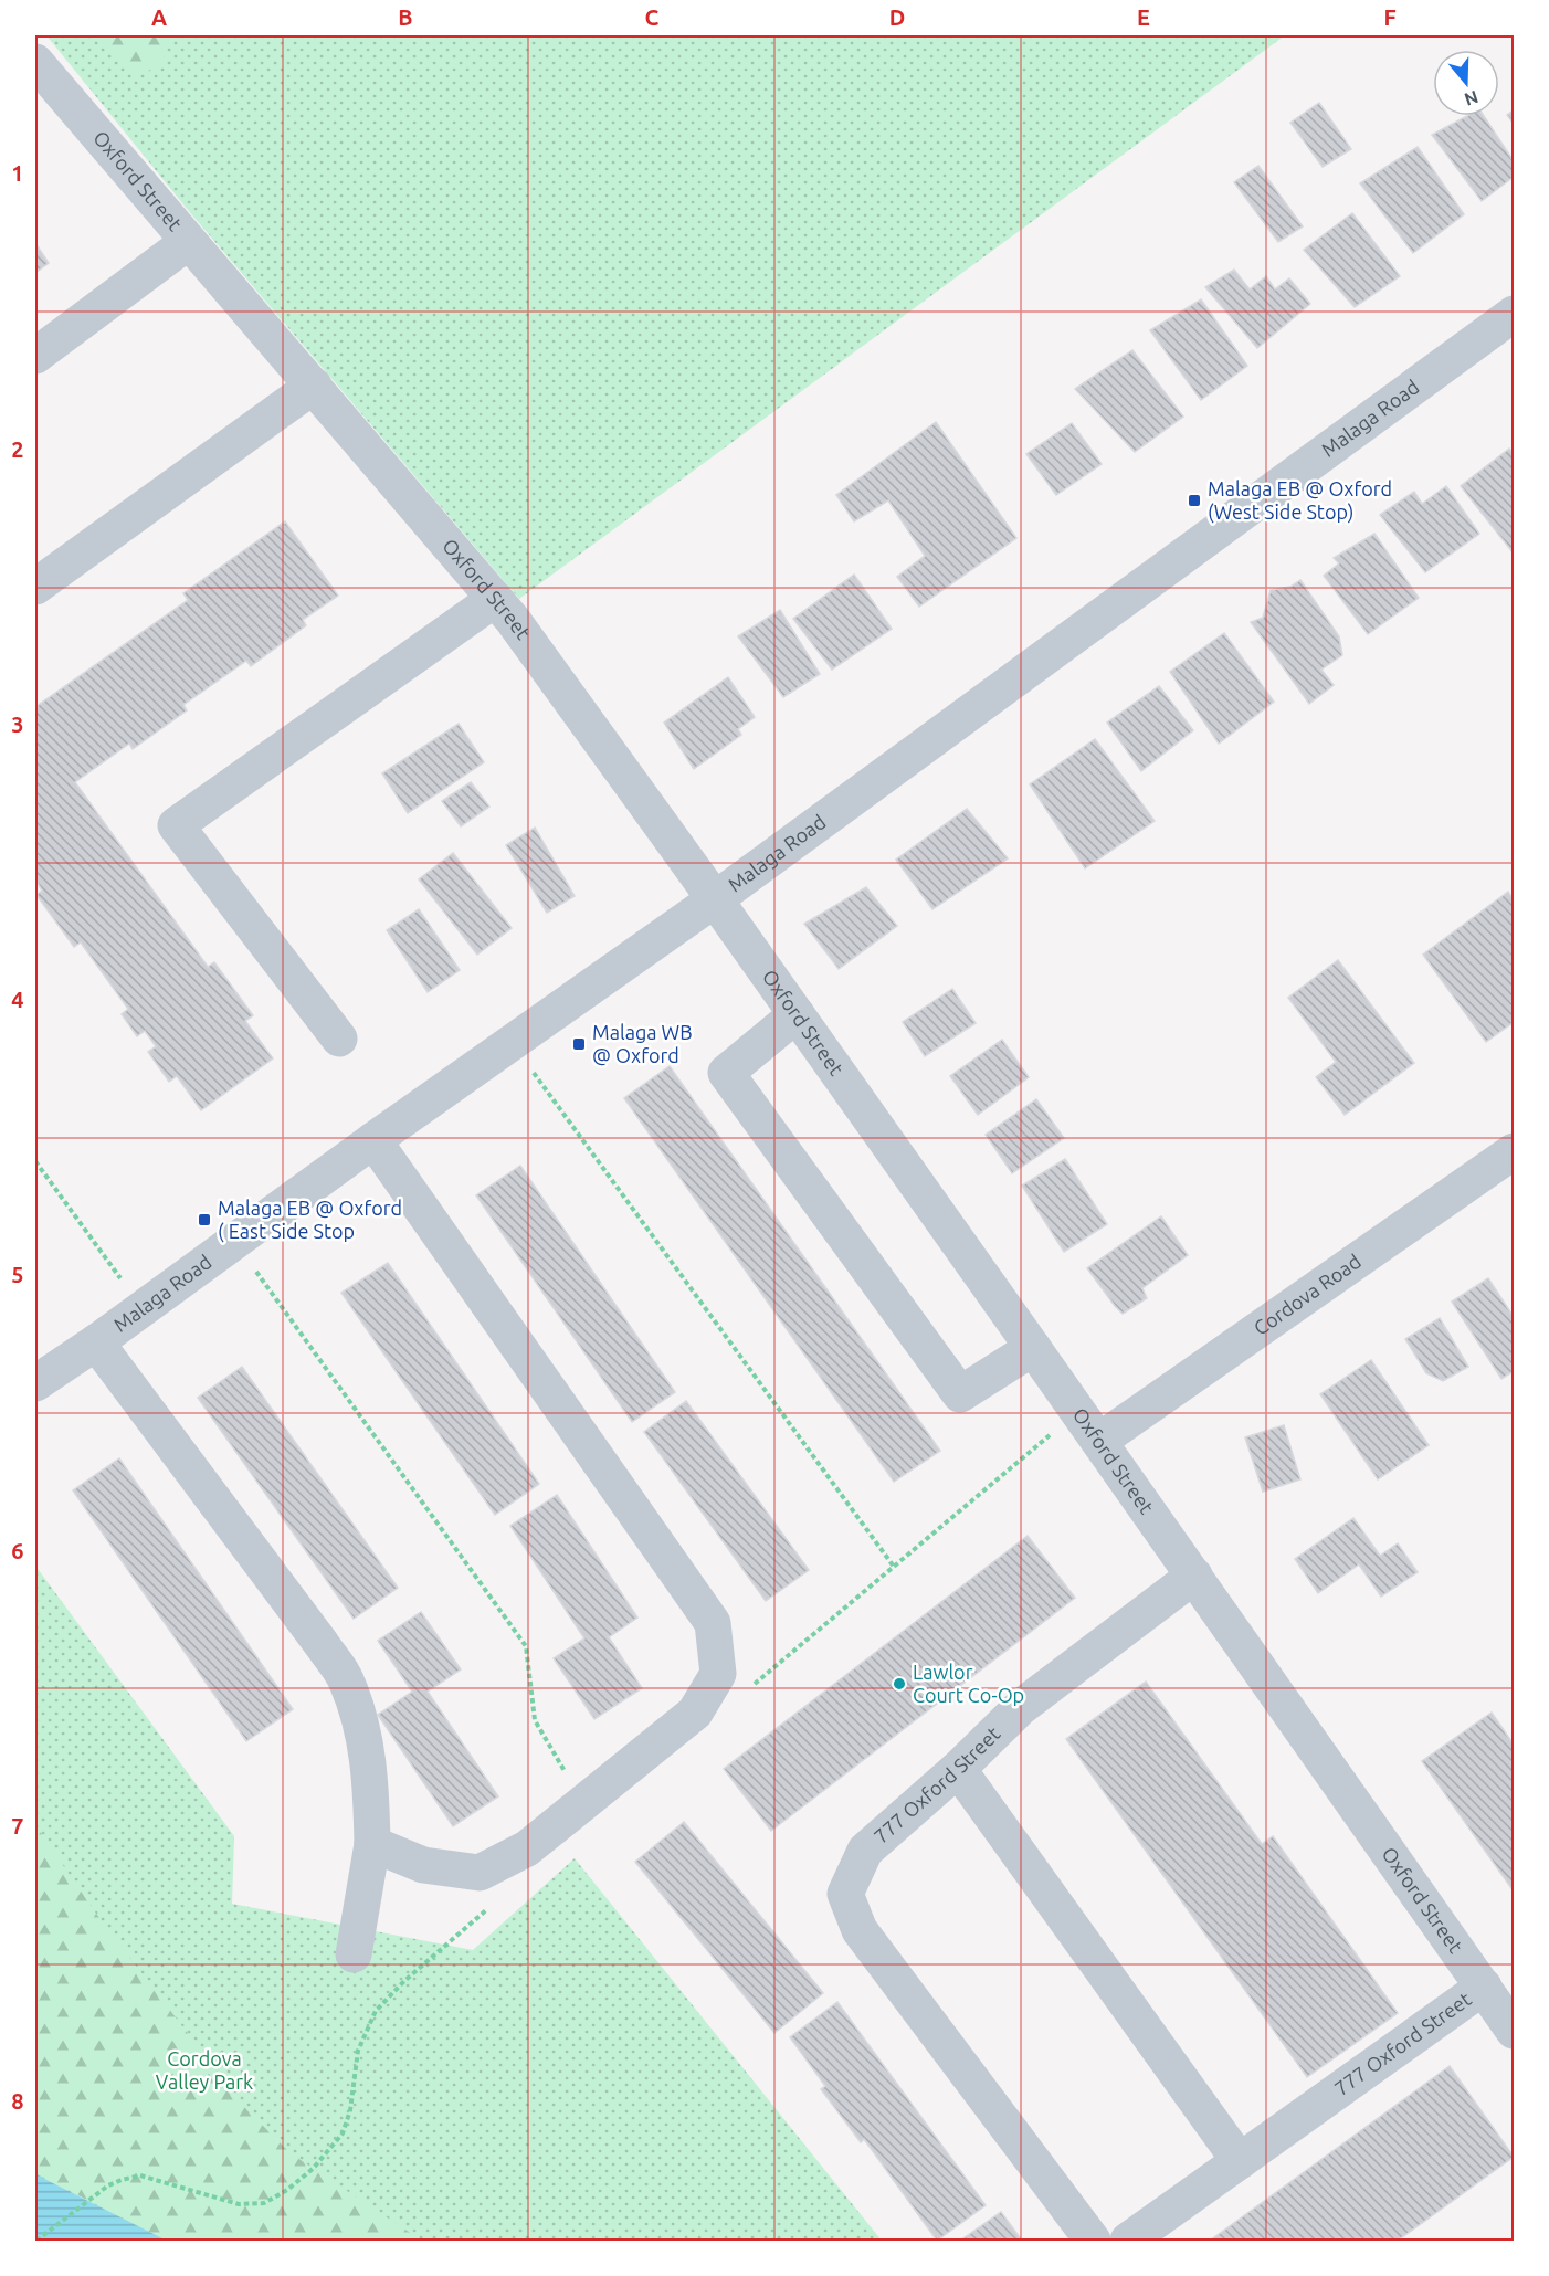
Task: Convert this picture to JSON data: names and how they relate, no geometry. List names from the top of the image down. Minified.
{"streets":{"street":["Oxford Street","Malaga Road","Cordova Road","777 Oxford Street"]},"crossings":[["Oxford Street","Malaga Road"],["Oxford Street","Cordova Road"],["Oxford Street","777 Oxford Street"]],"parks":["Cordova Valley Park"],"places":{"transit":["Malaga EB @ Oxford (West Side Stop)","Malaga WB @ Oxford","Malaga EB @ Oxford ( East Side Stop"],"other":["Lawlor Court Co-Op"]},"north":"bottom","grid":{"columns":["A","B","C","D","E","F"],"rows":["1","2","3","4","5","6","7","8"]}}
